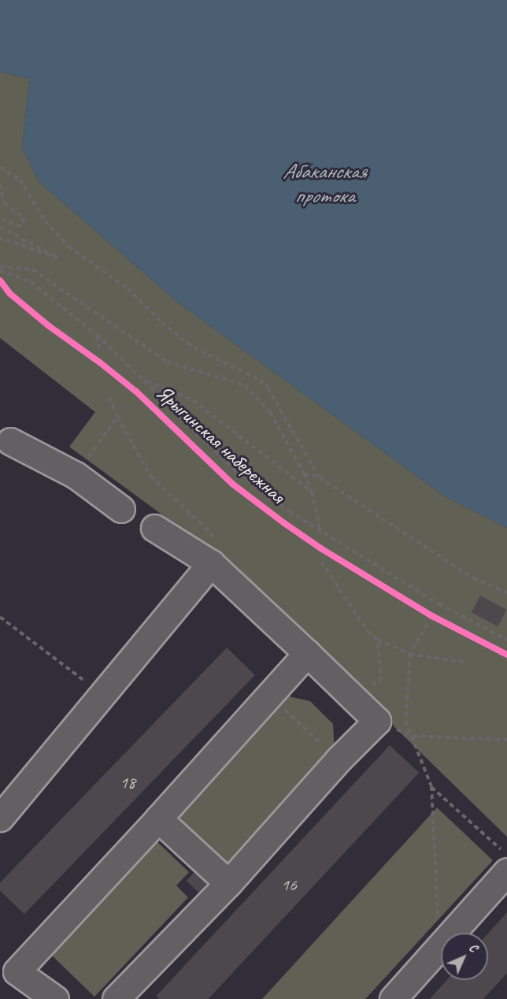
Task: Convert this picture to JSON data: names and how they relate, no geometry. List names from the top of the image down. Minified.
{"streets":{"cycle path":["Ярыгинская набережная"]},"water":["Абаканская протока"],"house_numbers":["18","16"],"north":"top right"}
